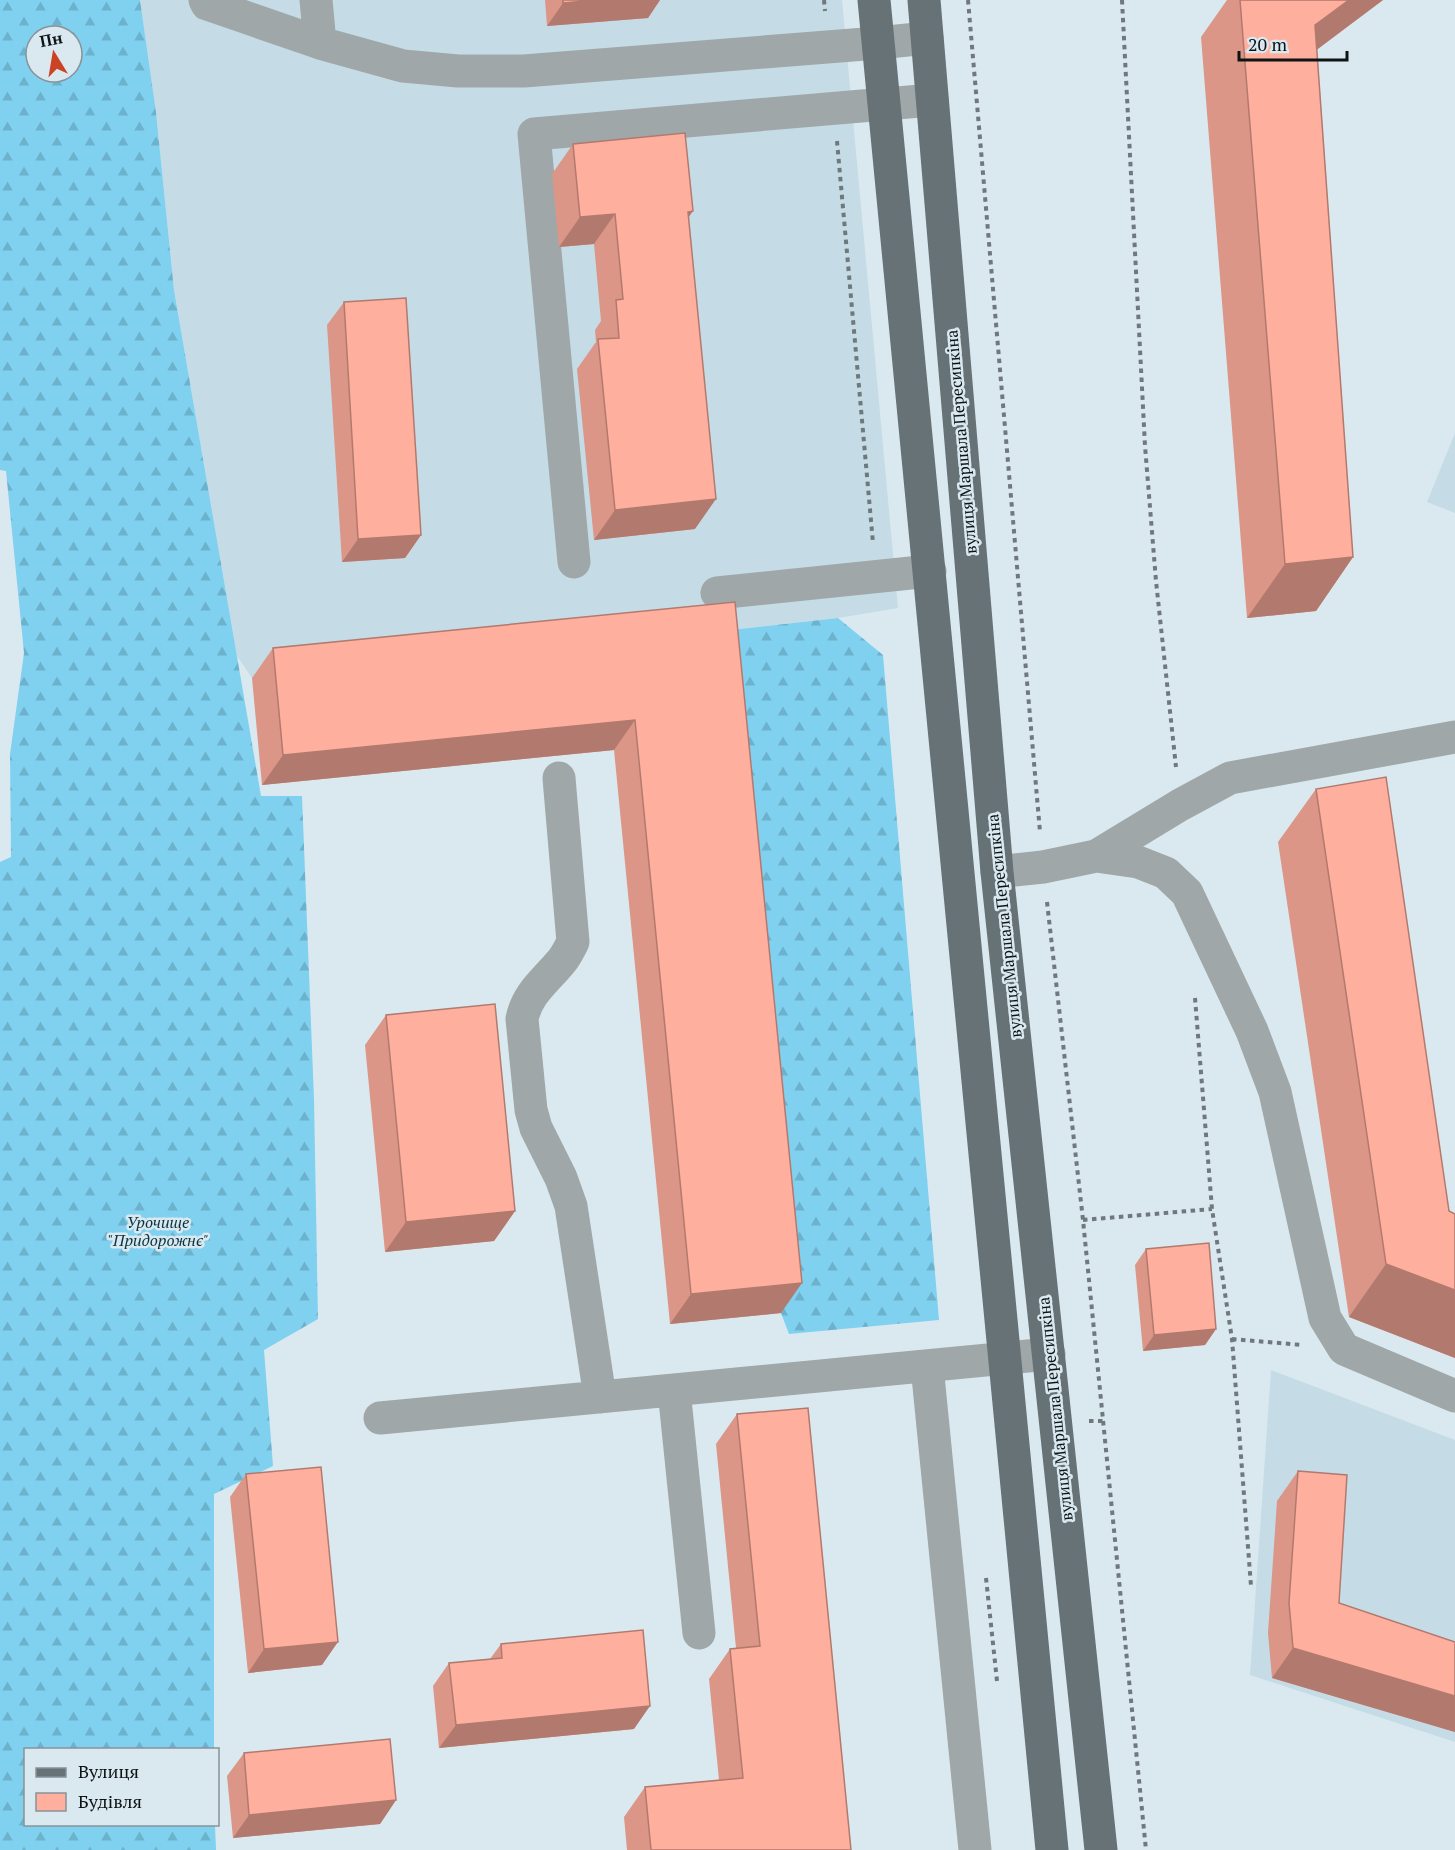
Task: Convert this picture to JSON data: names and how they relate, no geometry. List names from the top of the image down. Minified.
{"streets":{"main road":["вулиця Маршала Пересипкіна"]},"parks":["Урочище \"Придорожнє\""],"legend":["Вулиця","Будівля"],"scale_bar":"20 m","north":"top"}
